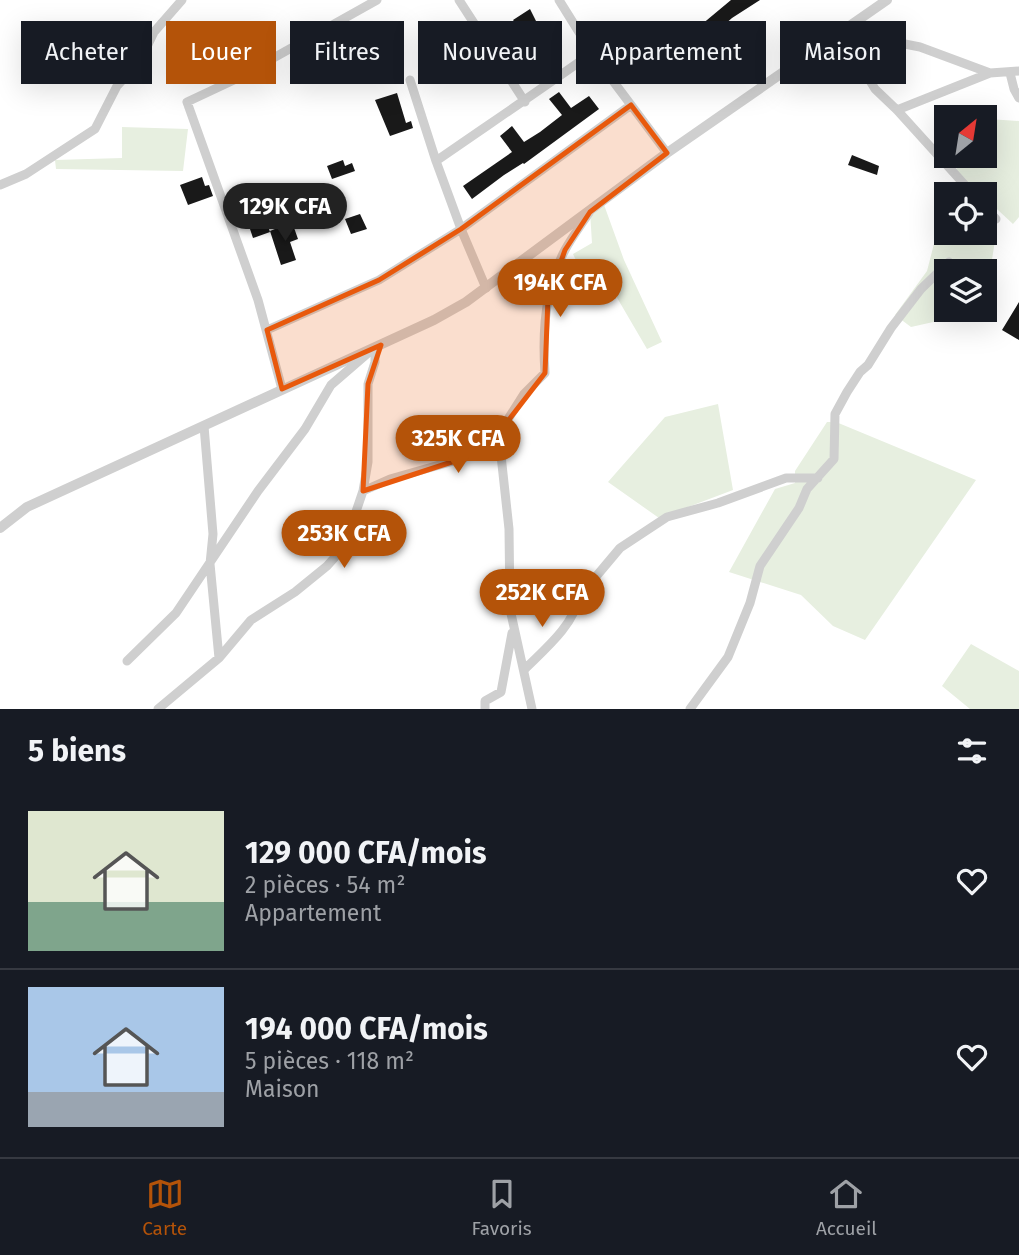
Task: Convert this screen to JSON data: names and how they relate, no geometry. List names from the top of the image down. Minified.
{"north":"top right","page":{"chip":["Acheter","Louer","Filtres","Nouveau","Appartement","Maison"],"price":["129K CFA","194K CFA","325K CFA","253K CFA","252K CFA"],"heading":"5 biens","list":[{"name":"129 000 CFA/mois","note":"2 pièces · 54 m² · Appartement"},{"name":"194 000 CFA/mois","note":"5 pièces · 118 m² · Maison"}],"tabs":["Carte","Favoris","Accueil"]}}
